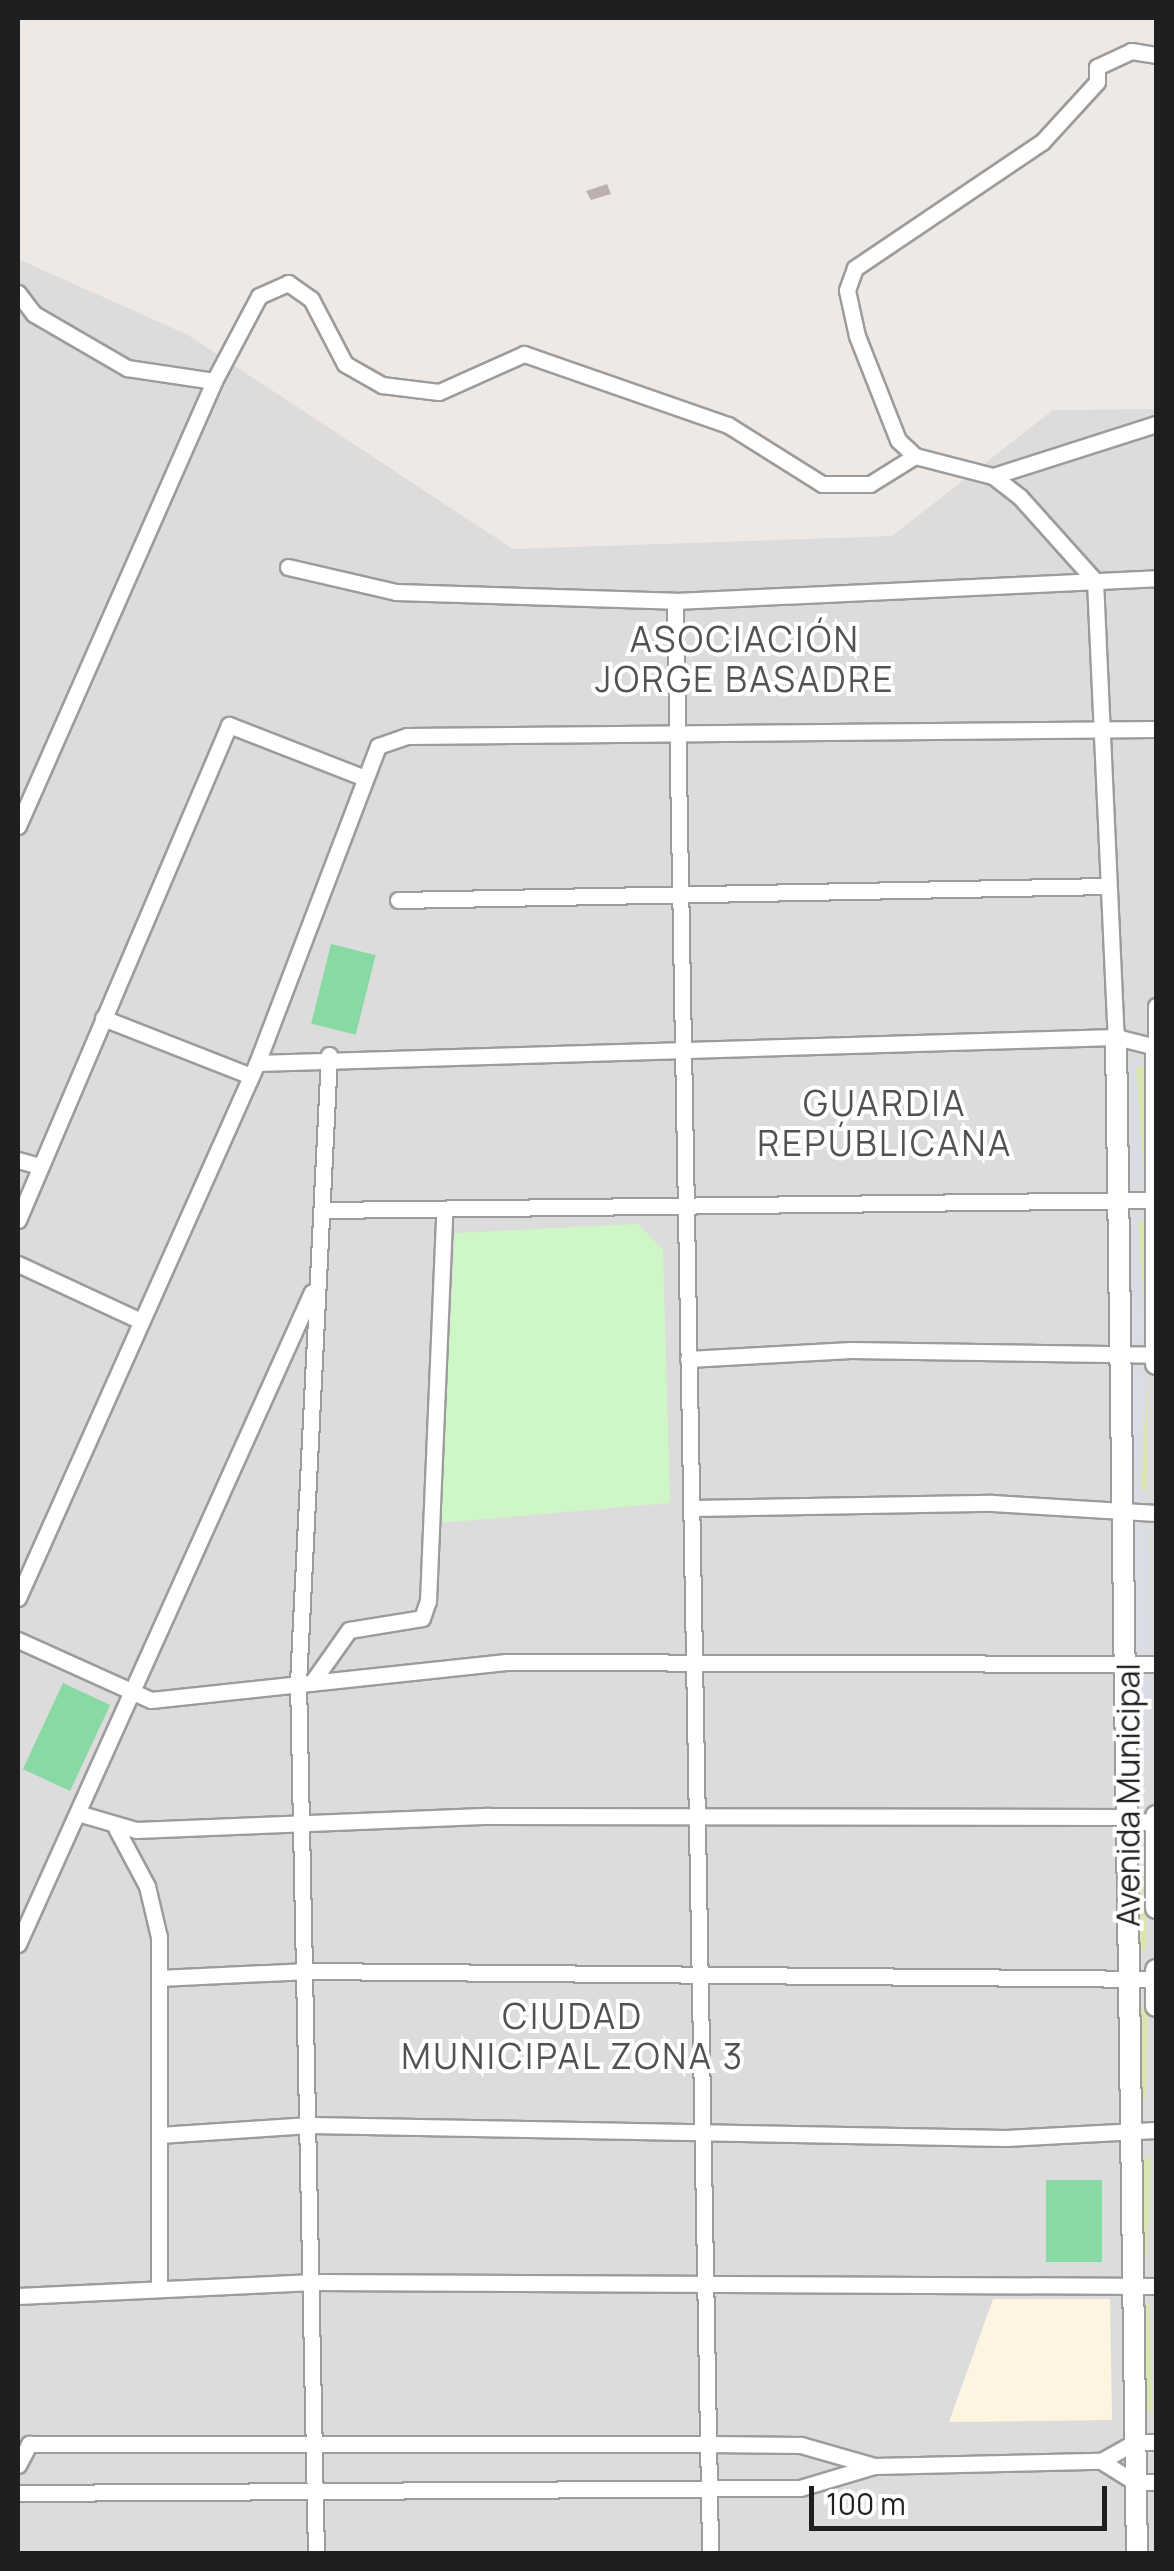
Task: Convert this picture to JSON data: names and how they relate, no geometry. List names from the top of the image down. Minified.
{"streets":{"street":["Avenida Municipal"]},"districts":["ASOCIACIÓN JORGE BASADRE","GUARDIA REPÚBLICANA","CIUDAD MUNICIPAL ZONA 3"],"scale_bar":"100 m"}
